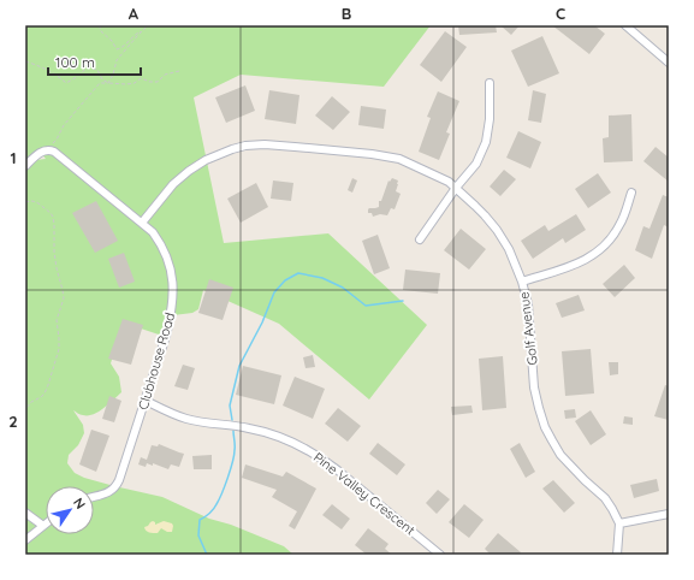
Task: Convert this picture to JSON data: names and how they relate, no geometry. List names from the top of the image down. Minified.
{"streets":{"street":["Golf Avenue","Clubhouse Road","Pine Valley Crescent"]},"crossings":[["Golf Avenue","Clubhouse Road"],["Clubhouse Road","Pine Valley Crescent"]],"scale_bar":"100 m","north":"top right","grid":{"columns":["A","B","C"],"rows":["1","2"]}}
